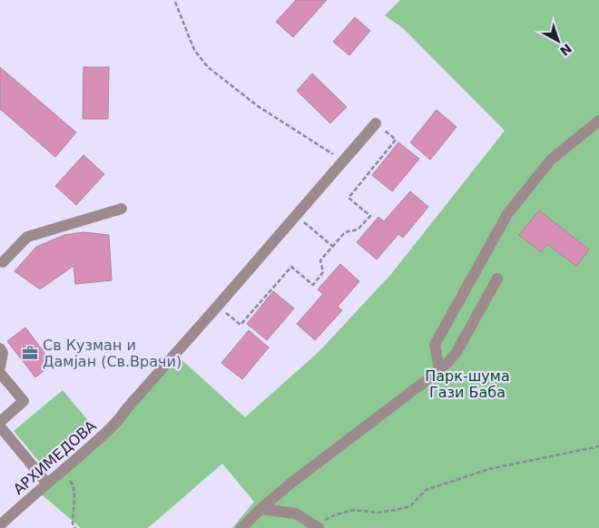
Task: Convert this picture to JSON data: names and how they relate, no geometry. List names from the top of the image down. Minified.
{"streets":{"street":["АРХИМЕДОВА"]},"parks":["Парк-шума Гази Баба"],"places":{"office":["Св Кузман и Дамјан (Св.Врачи)"]},"north":"bottom right"}
